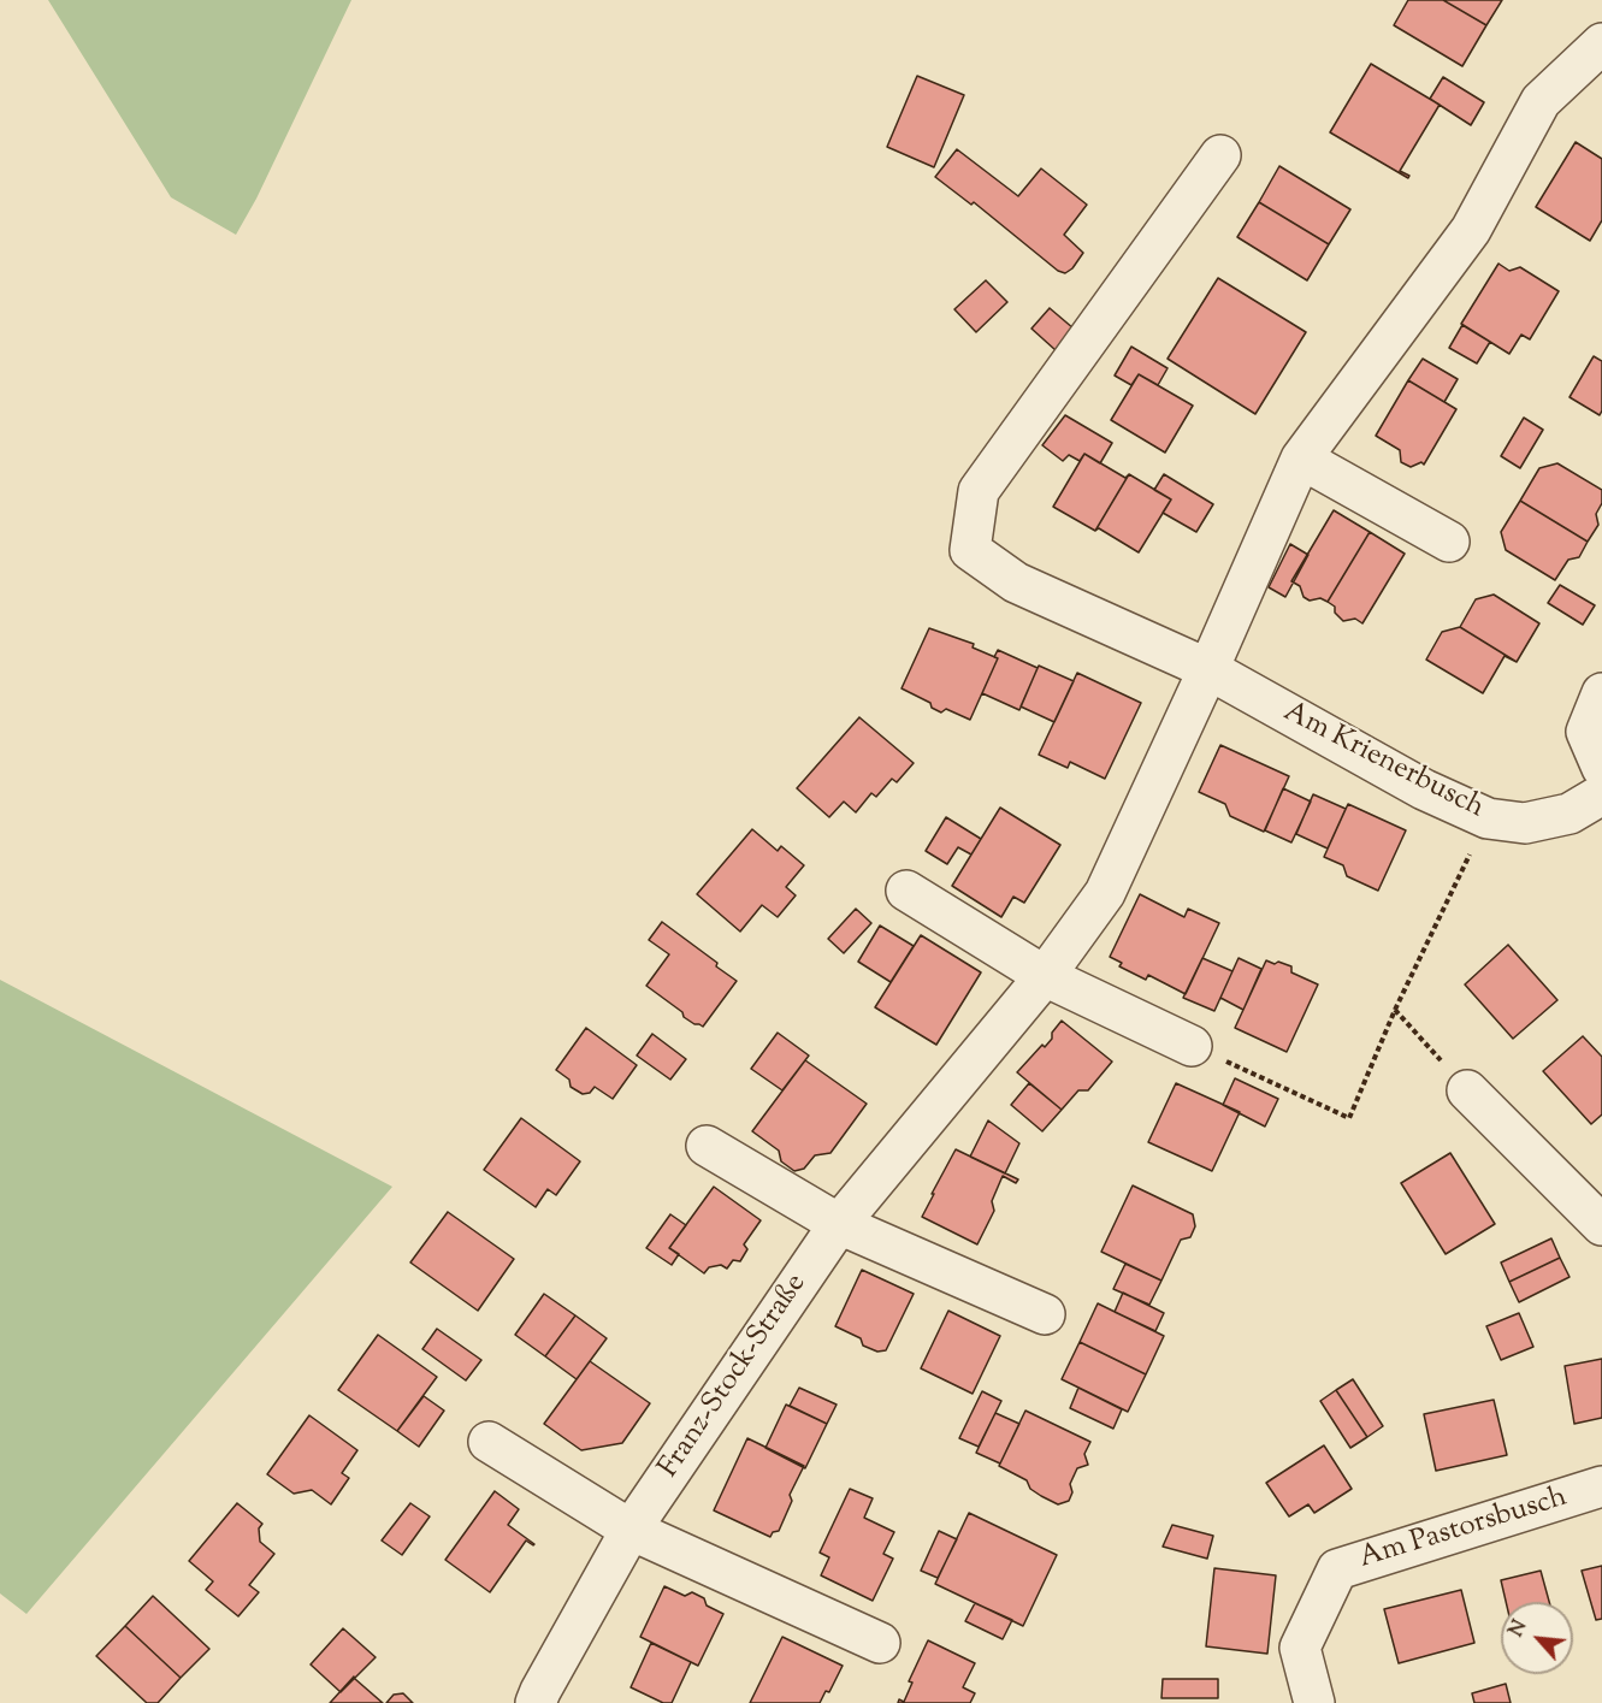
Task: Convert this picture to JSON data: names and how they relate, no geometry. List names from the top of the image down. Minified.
{"streets":{"street":["Am Krienerbusch","Franz-Stock-Straße","Am Pastorsbusch"]},"crossings":[["Am Krienerbusch","Franz-Stock-Straße"]],"north":"top left"}
